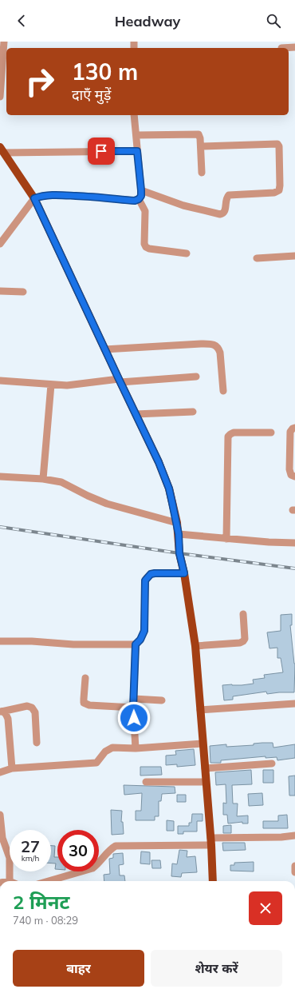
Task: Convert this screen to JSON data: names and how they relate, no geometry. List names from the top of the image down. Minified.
{"page":{"header":"Headway","turn":["130 m","दाएँ मुड़ें"],"speed":"27 km/h","limit":"30","heading":["2 मिनट","740 m · 08:29"],"buttons":["बाहर","शेयर करें"]}}
